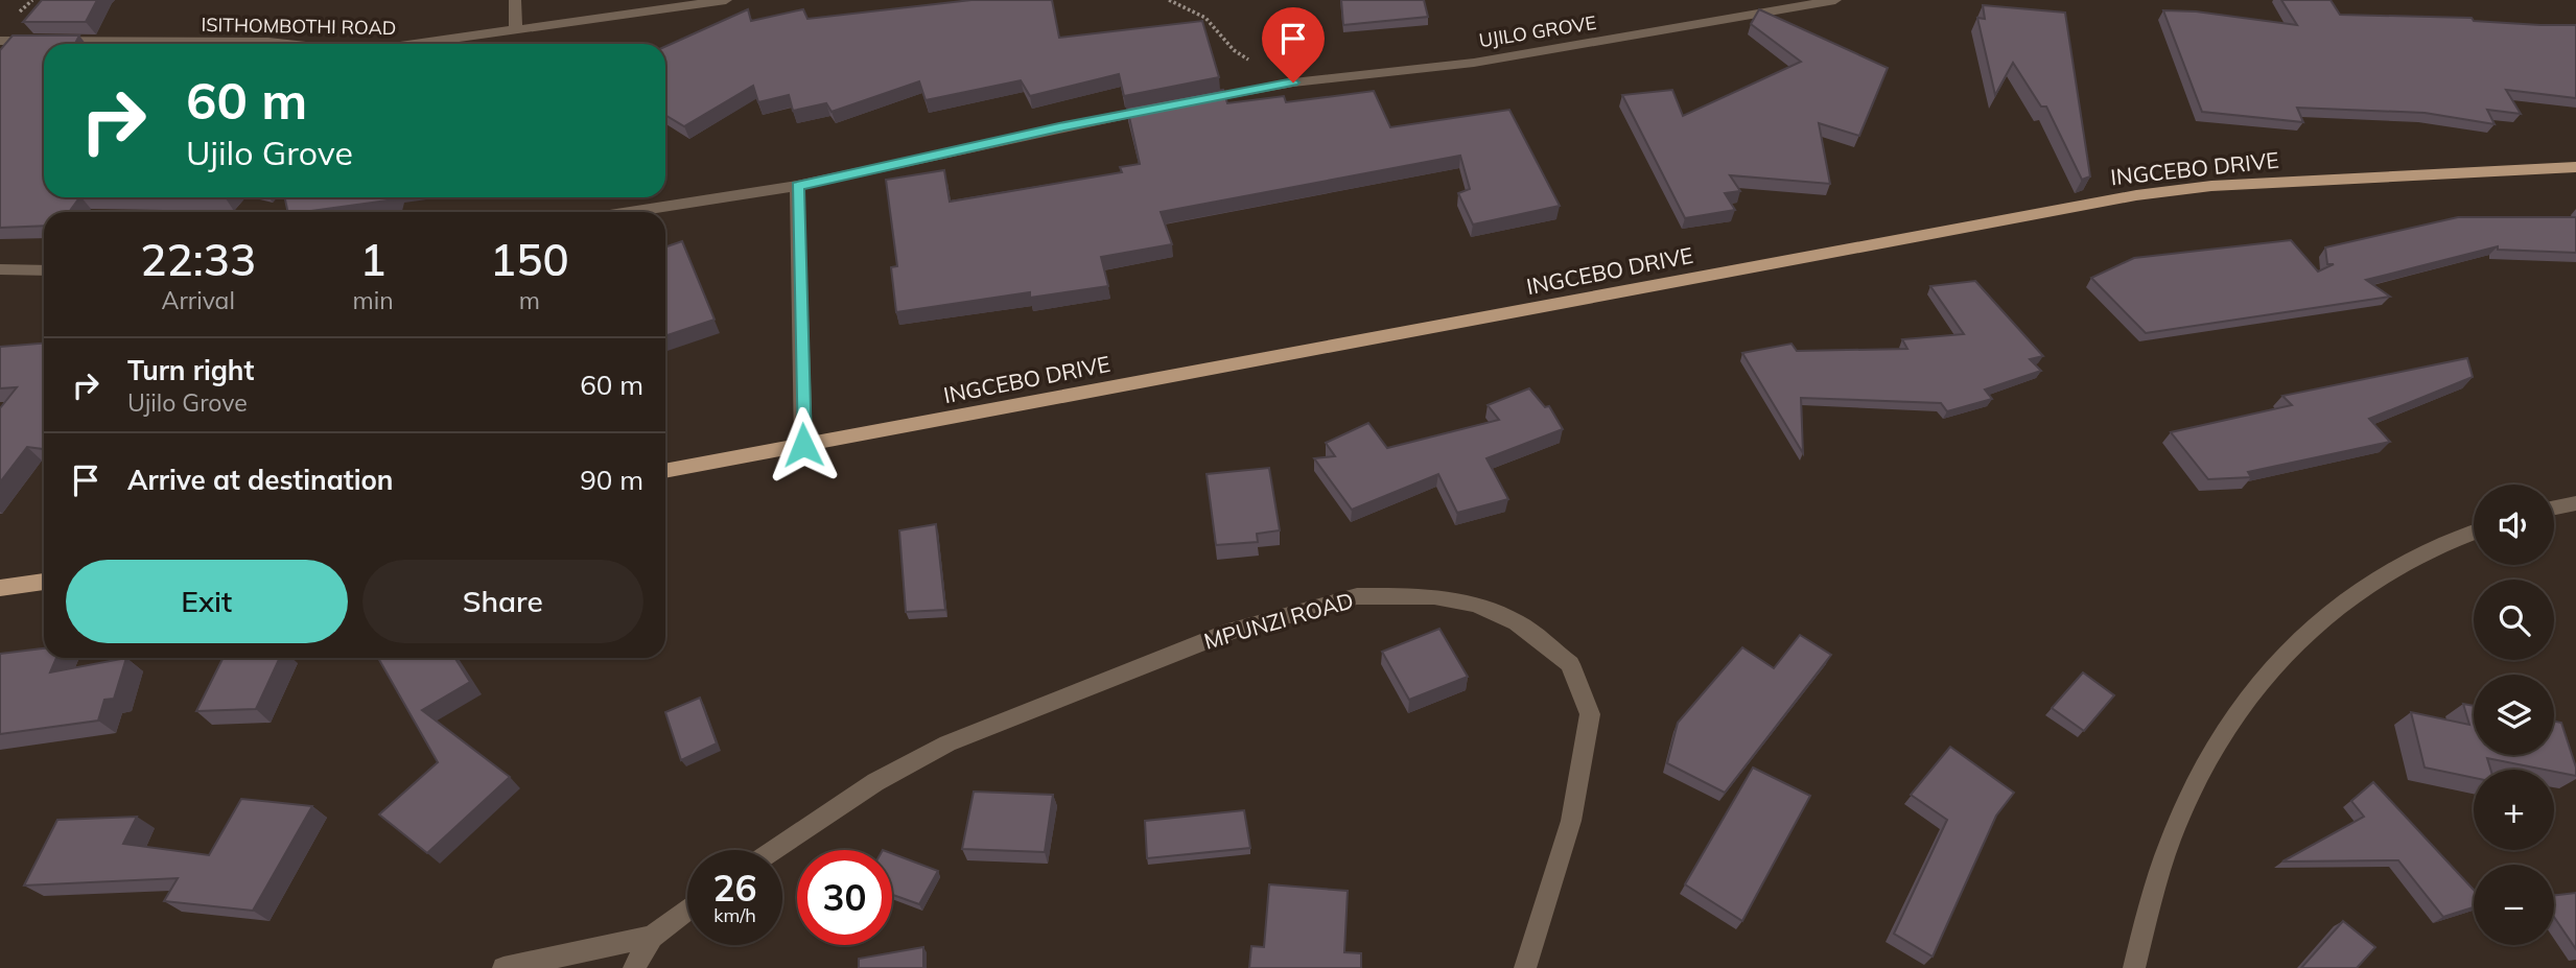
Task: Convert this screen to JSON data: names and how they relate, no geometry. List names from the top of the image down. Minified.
{"streets":{"main road":["INGCEBO DRIVE"],"street":["ISITHOMBOTHI ROAD","UJILO GROVE","MPUNZI ROAD"]},"page":{"turn":["60 m","Ujilo Grove"],"eta":["22:33","Arrival","1","min","150","m"],"list":[{"name":"Turn right","note":"Ujilo Grove","value":"60 m"},{"name":"Arrive at destination","value":"90 m"}],"map_buttons":["+","−"],"buttons":["Exit","Share"],"speed":"26 km/h","limit":"30"}}
